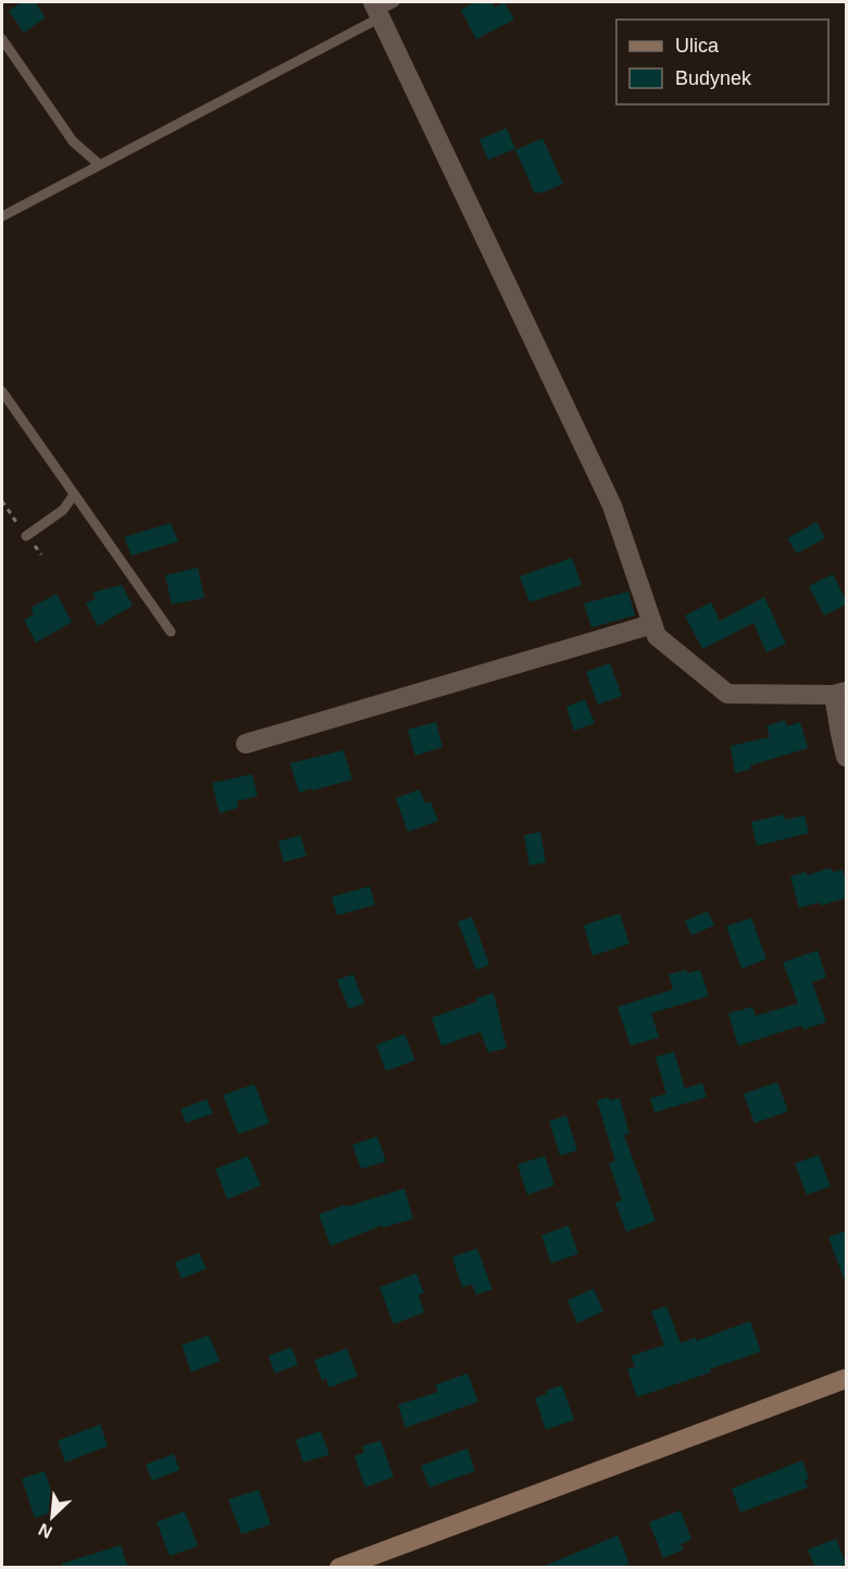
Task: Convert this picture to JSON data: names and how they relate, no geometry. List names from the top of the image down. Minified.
{"legend":["Ulica","Budynek"],"north":"bottom left"}
